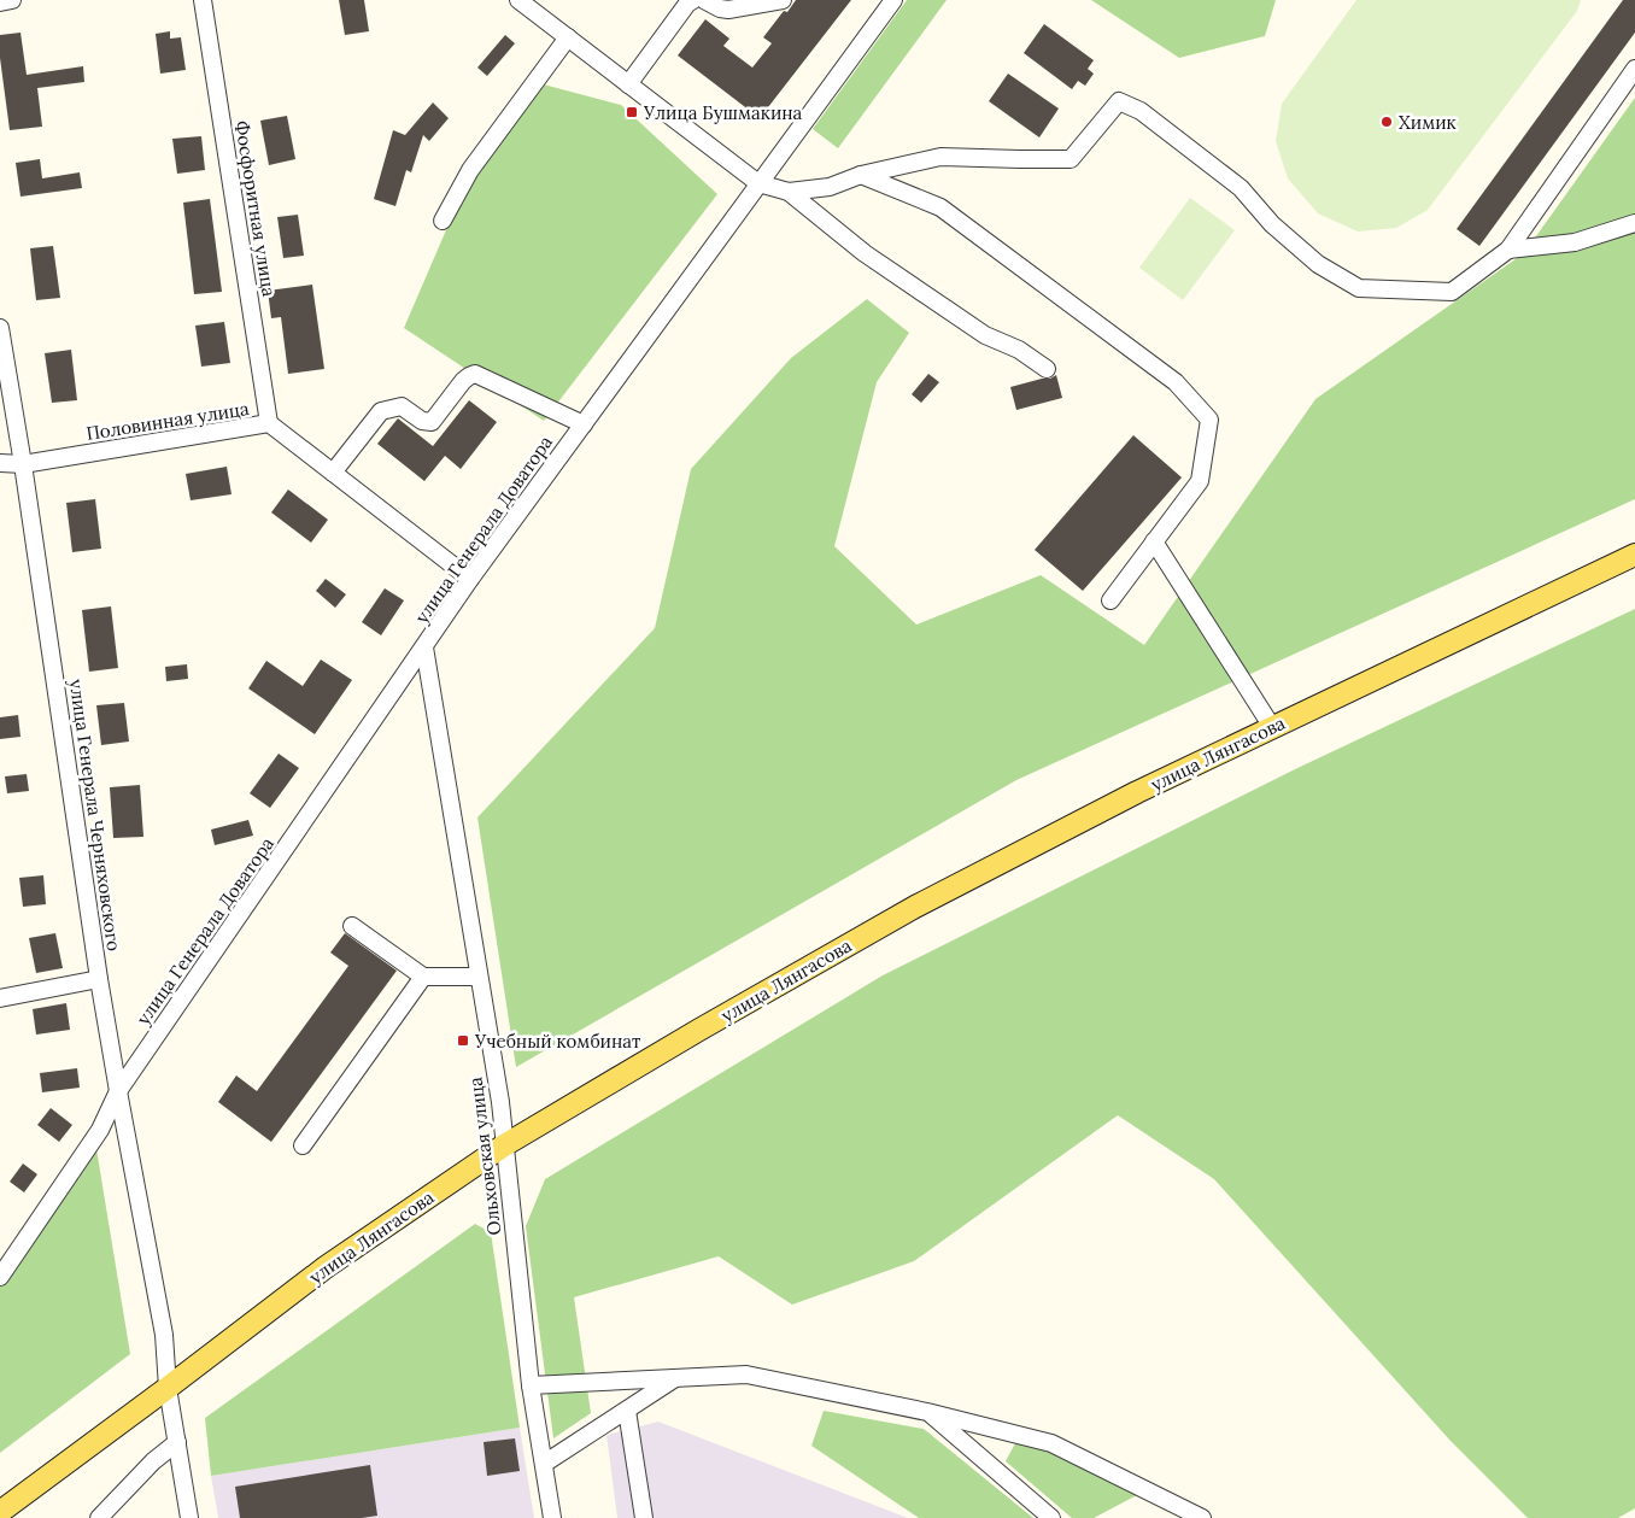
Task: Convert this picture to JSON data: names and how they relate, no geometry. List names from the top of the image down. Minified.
{"streets":{"main road":["улица Лянгасова"],"street":["Фосфоритная улица","Половинная улица","улица Генерала Доватора","улица Генерала Черняховского","Ольховская улица"]},"crossings":[["Фосфоритная улица","Половинная улица"],["Половинная улица","улица Генерала Доватора"],["Половинная улица","улица Генерала Черняховского"],["улица Генерала Доватора","улица Генерала Черняховского"],["улица Генерала Доватора","Ольховская улица"],["улица Лянгасова","улица Генерала Черняховского"],["улица Лянгасова","Ольховская улица"]],"places":{"transit":["Улица Бушмакина","Учебный комбинат"],"other":["Химик"]}}
